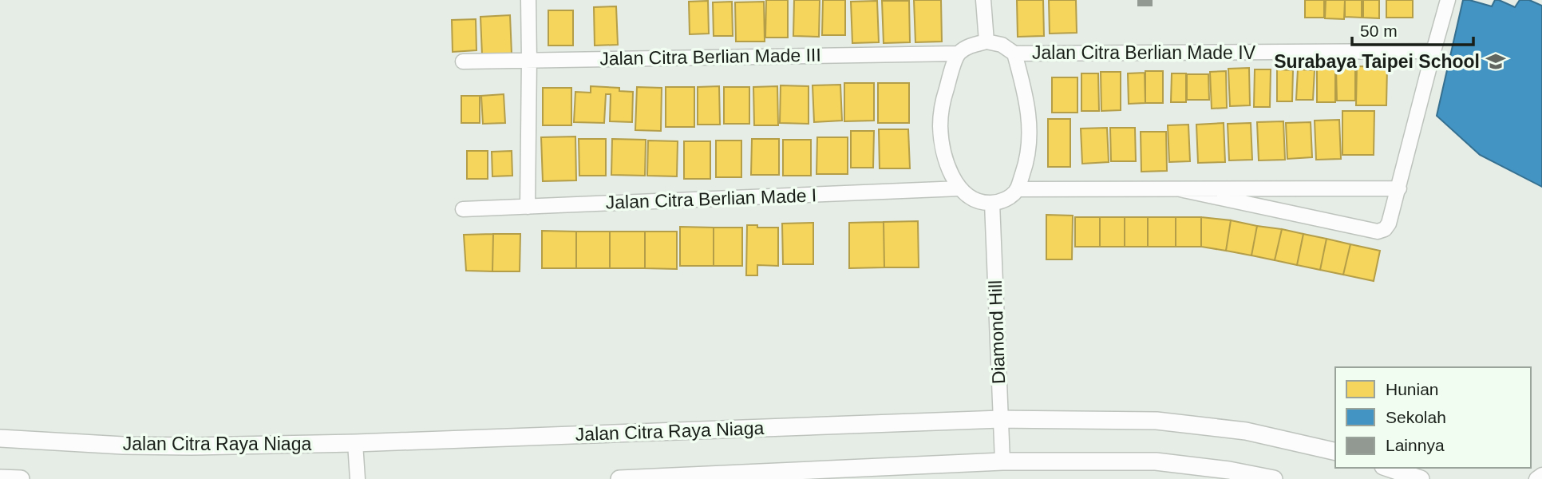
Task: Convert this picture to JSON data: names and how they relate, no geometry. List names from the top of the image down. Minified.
{"streets":{"street":["Jalan Citra Berlian Made IV","Jalan Citra Berlian Made III","Jalan Citra Berlian Made I","Diamond Hill","Jalan Citra Raya Niaga"]},"crossings":[["Diamond Hill","Jalan Citra Raya Niaga"]],"places":{"school or university":["Surabaya Taipei School"]},"legend":["Hunian","Sekolah","Lainnya"],"scale_bar":"50 m"}
